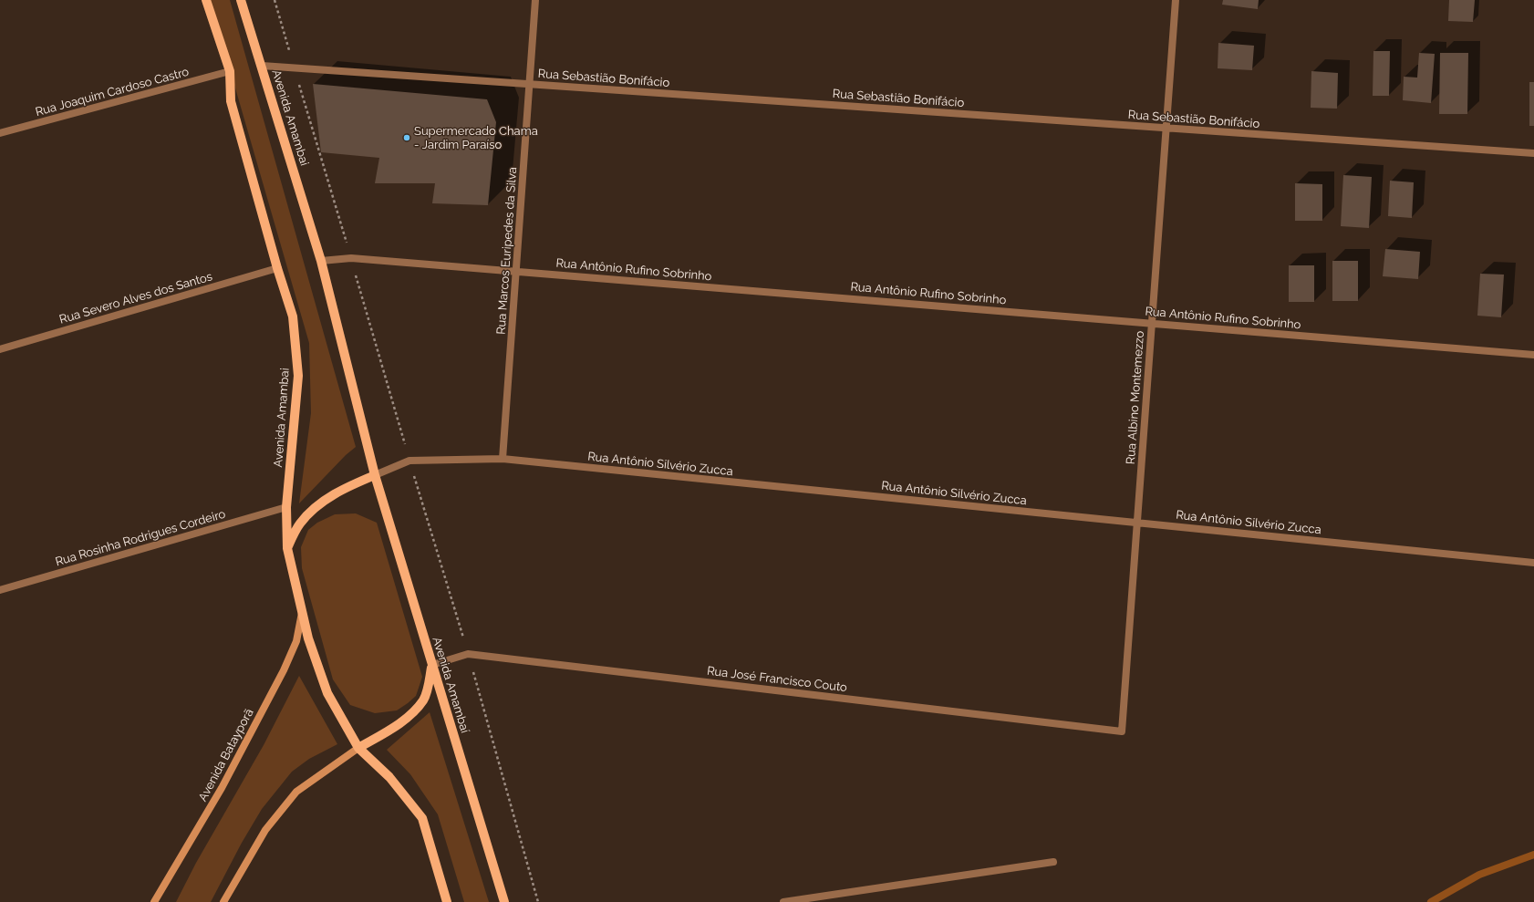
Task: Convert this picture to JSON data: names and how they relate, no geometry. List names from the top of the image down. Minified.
{"streets":{"main road":["Avenida Amambai","Avenida Amambaí","Avenida Batayporã"],"street":["Rua Sebastião Bonifácio","Rua Joaquim Cardoso Castro","Rua Marcos Euripedes da Silva","Rua Antônio Rufino Sobrinho","Rua Severo Alves dos Santos","Rua Albino Montemezzo","Rua Antônio Silvério Zucca","Rua Rosinha Rodrigues Cordeiro","Rua José Francisco Couto"]},"crossings":[["Rua Sebastião Bonifácio","Avenida Amambai"],["Rua Sebastião Bonifácio","Rua Marcos Euripedes da Silva"],["Rua Sebastião Bonifácio","Rua Albino Montemezzo"],["Rua Joaquim Cardoso Castro","Avenida Amambai"],["Avenida Amambai","Rua Antônio Rufino Sobrinho"],["Avenida Amambai","Rua Severo Alves dos Santos"],["Avenida Amambai","Rua Antônio Silvério Zucca"],["Avenida Amambai","Rua Rosinha Rodrigues Cordeiro"],["Avenida Amambai","Avenida Amambaí"],["Avenida Amambai","Avenida Batayporã"],["Rua Marcos Euripedes da Silva","Rua Antônio Rufino Sobrinho"],["Rua Marcos Euripedes da Silva","Rua Antônio Silvério Zucca"],["Rua Antônio Rufino Sobrinho","Rua Albino Montemezzo"],["Rua Albino Montemezzo","Rua Antônio Silvério Zucca"],["Rua Albino Montemezzo","Rua José Francisco Couto"],["Rua Antônio Silvério Zucca","Avenida Amambaí"],["Rua José Francisco Couto","Avenida Amambaí"]],"places":["Supermercado Chama - Jardim Paraíso"]}
